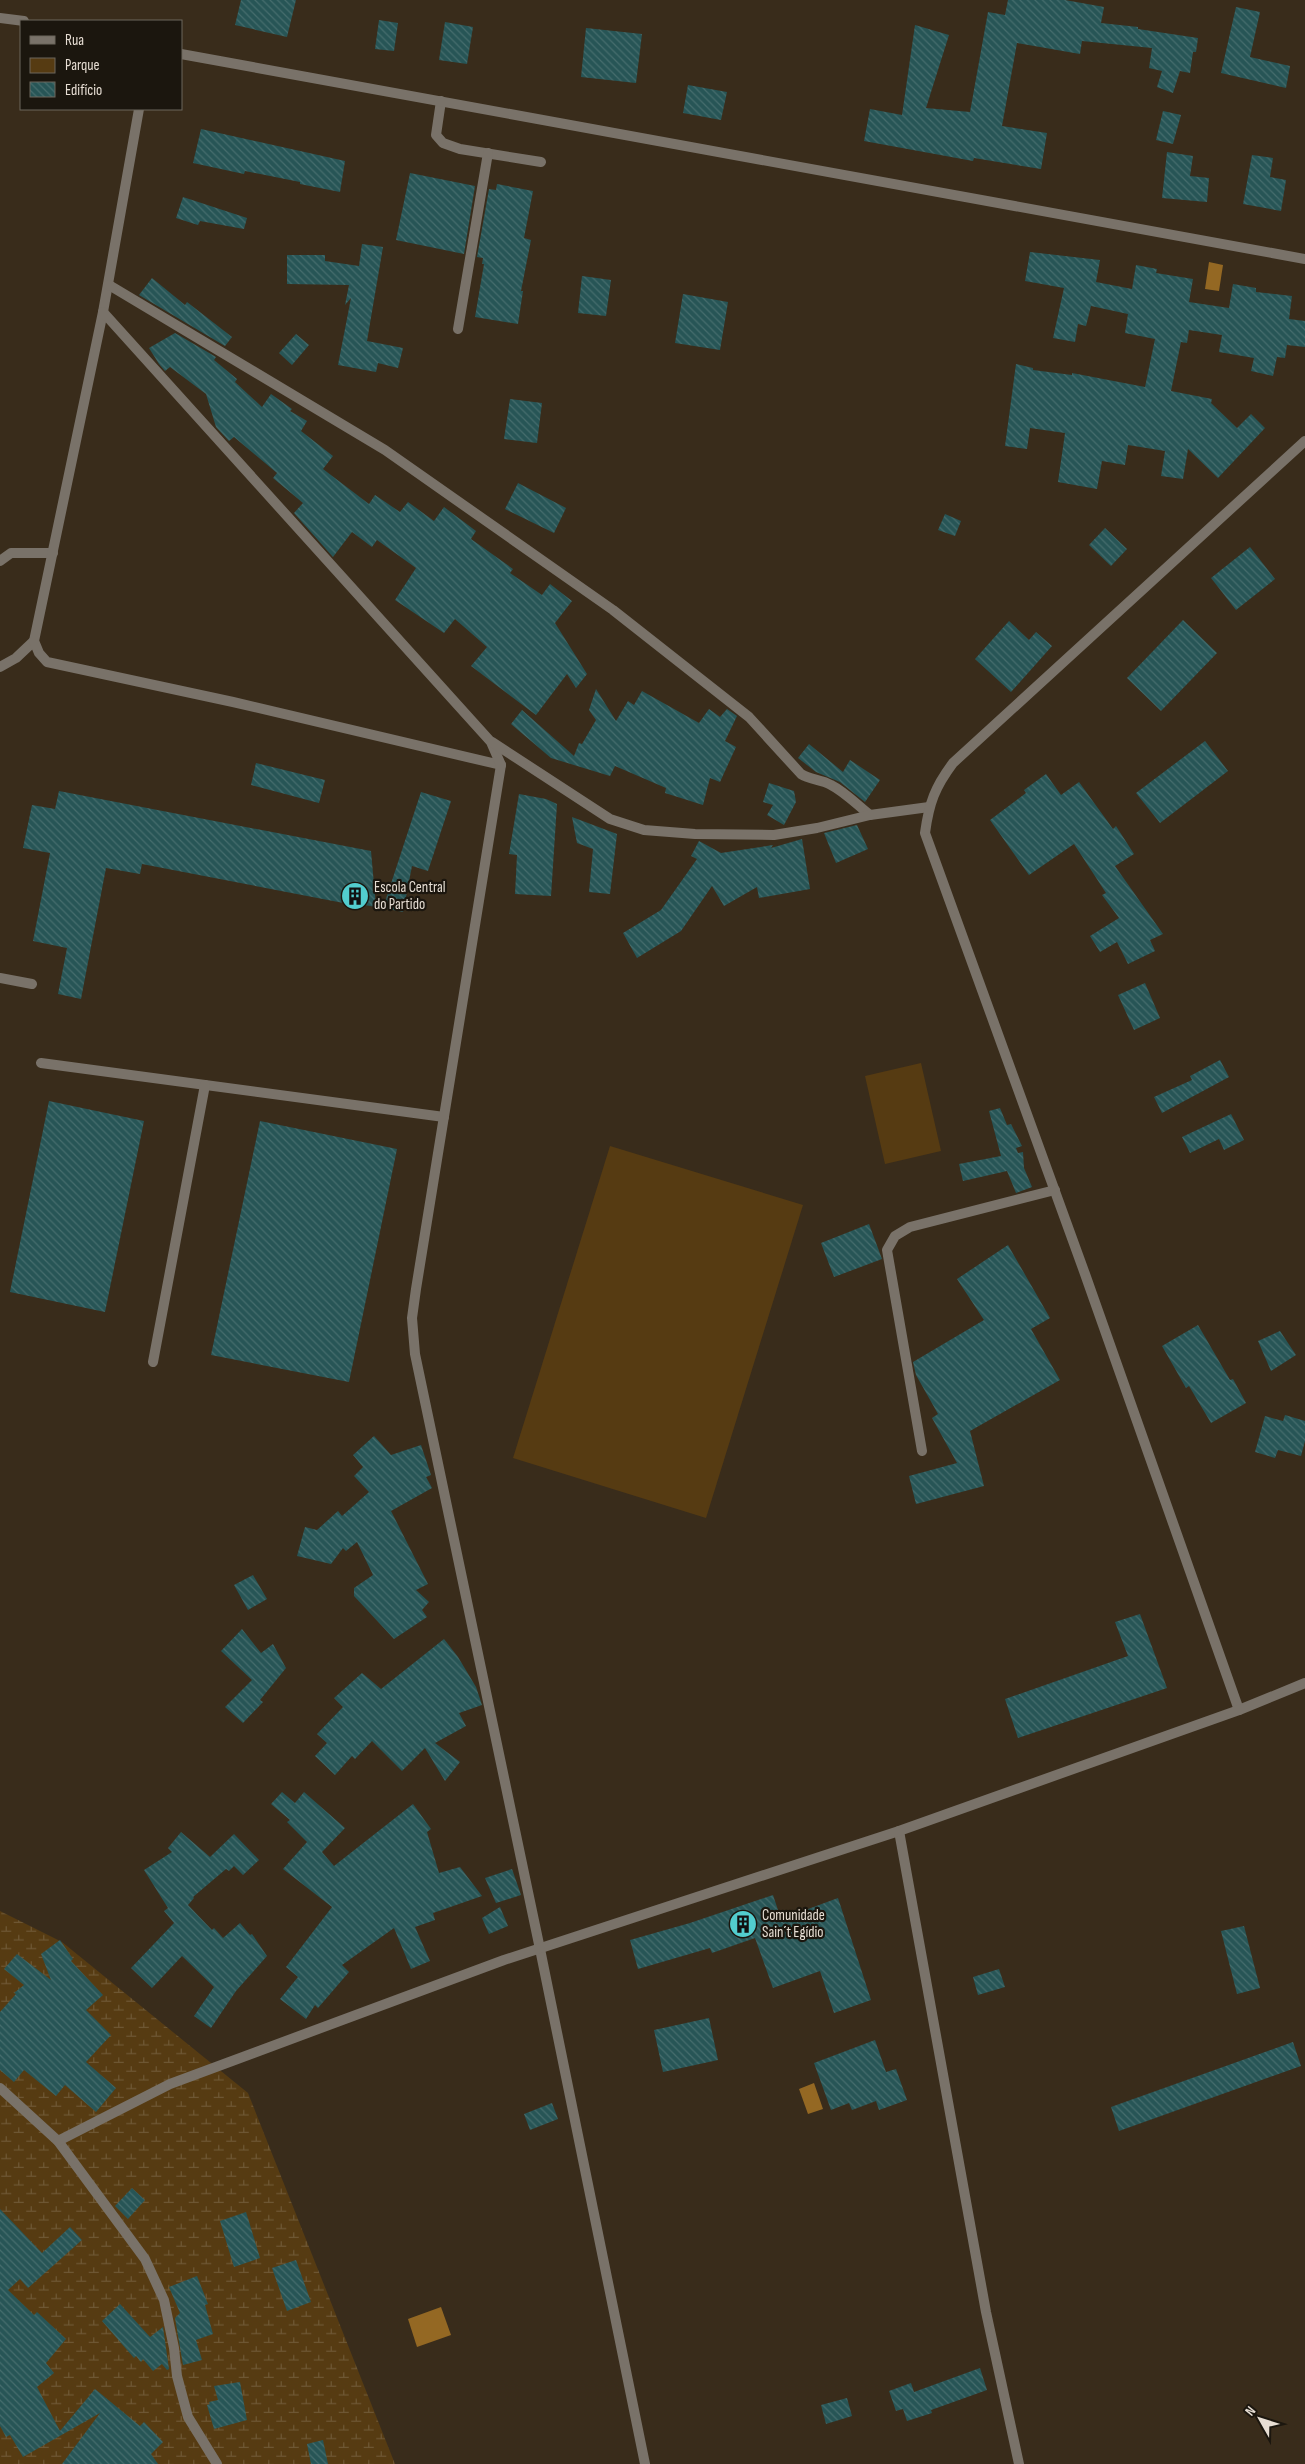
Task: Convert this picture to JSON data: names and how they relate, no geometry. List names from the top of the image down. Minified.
{"places":{"building":["Escola Central do Partido","Comunidade Sain´t Egídio"]},"legend":["Rua","Parque","Edifício"],"north":"top left"}
